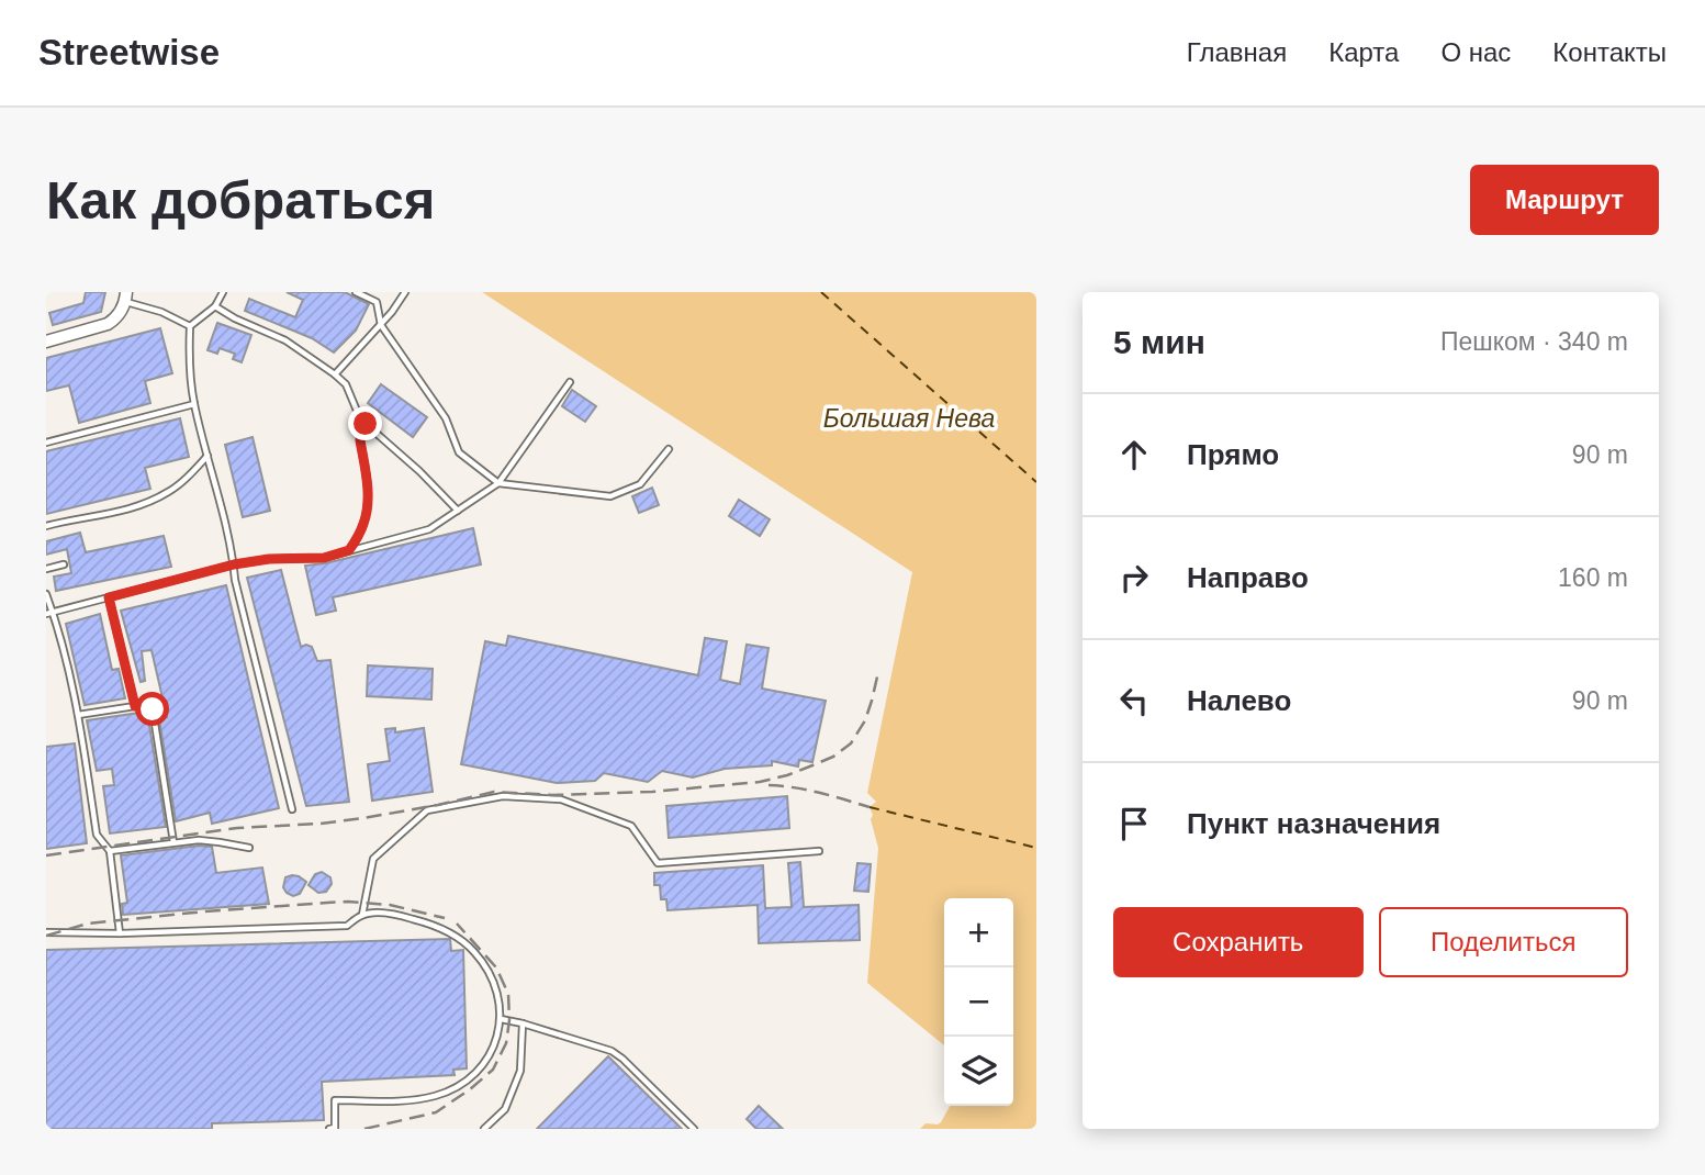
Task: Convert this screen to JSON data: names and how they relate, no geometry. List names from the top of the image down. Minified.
{"water":["Большая Нева"],"page":{"header":"Streetwise","nav":["Главная","Карта","О нас","Контакты"],"buttons":["Маршрут",["Сохранить","Поделиться"]],"title":"Как добраться","heading":["5 мин","Пешком · 340 m"],"list":[["Прямо","90 m"],["Направо","160 m"],["Налево","90 m"],"Пункт назначения"],"map_buttons":["+","−"]}}
